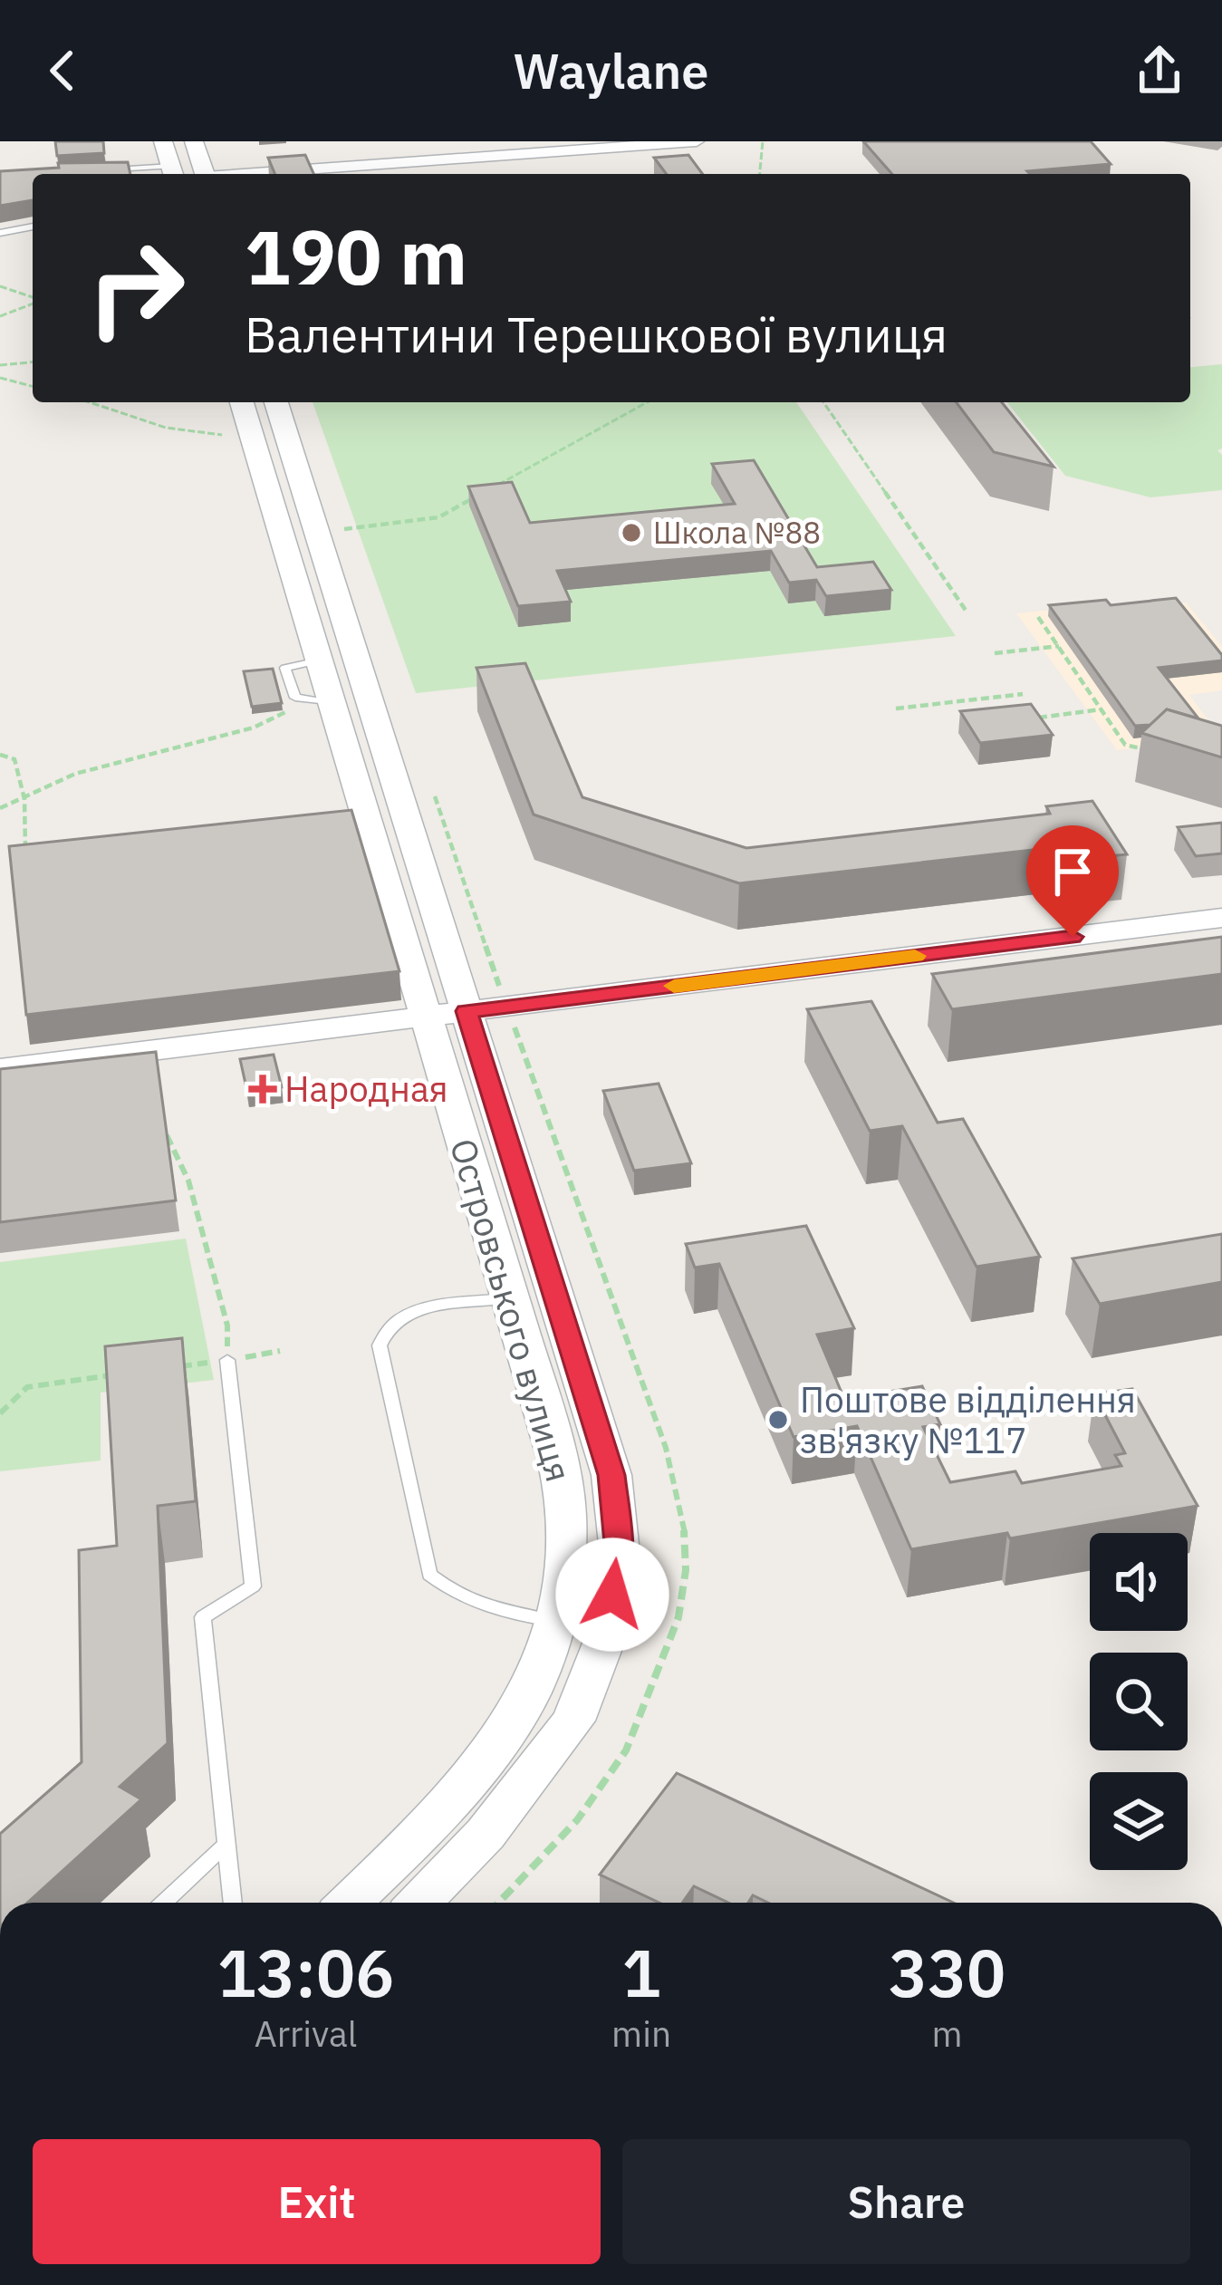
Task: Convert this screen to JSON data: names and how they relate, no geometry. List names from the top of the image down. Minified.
{"streets":{"street":["Островського вулиця"]},"places":{"other":["Школа №88","Поштове відділення зв'язку №117"],"health":["Народная"]},"page":{"header":"Waylane","turn":["190 m","Валентини Терешкової вулиця"],"eta":["13:06","Arrival","1","min","330","m"],"buttons":["Exit","Share"]}}
